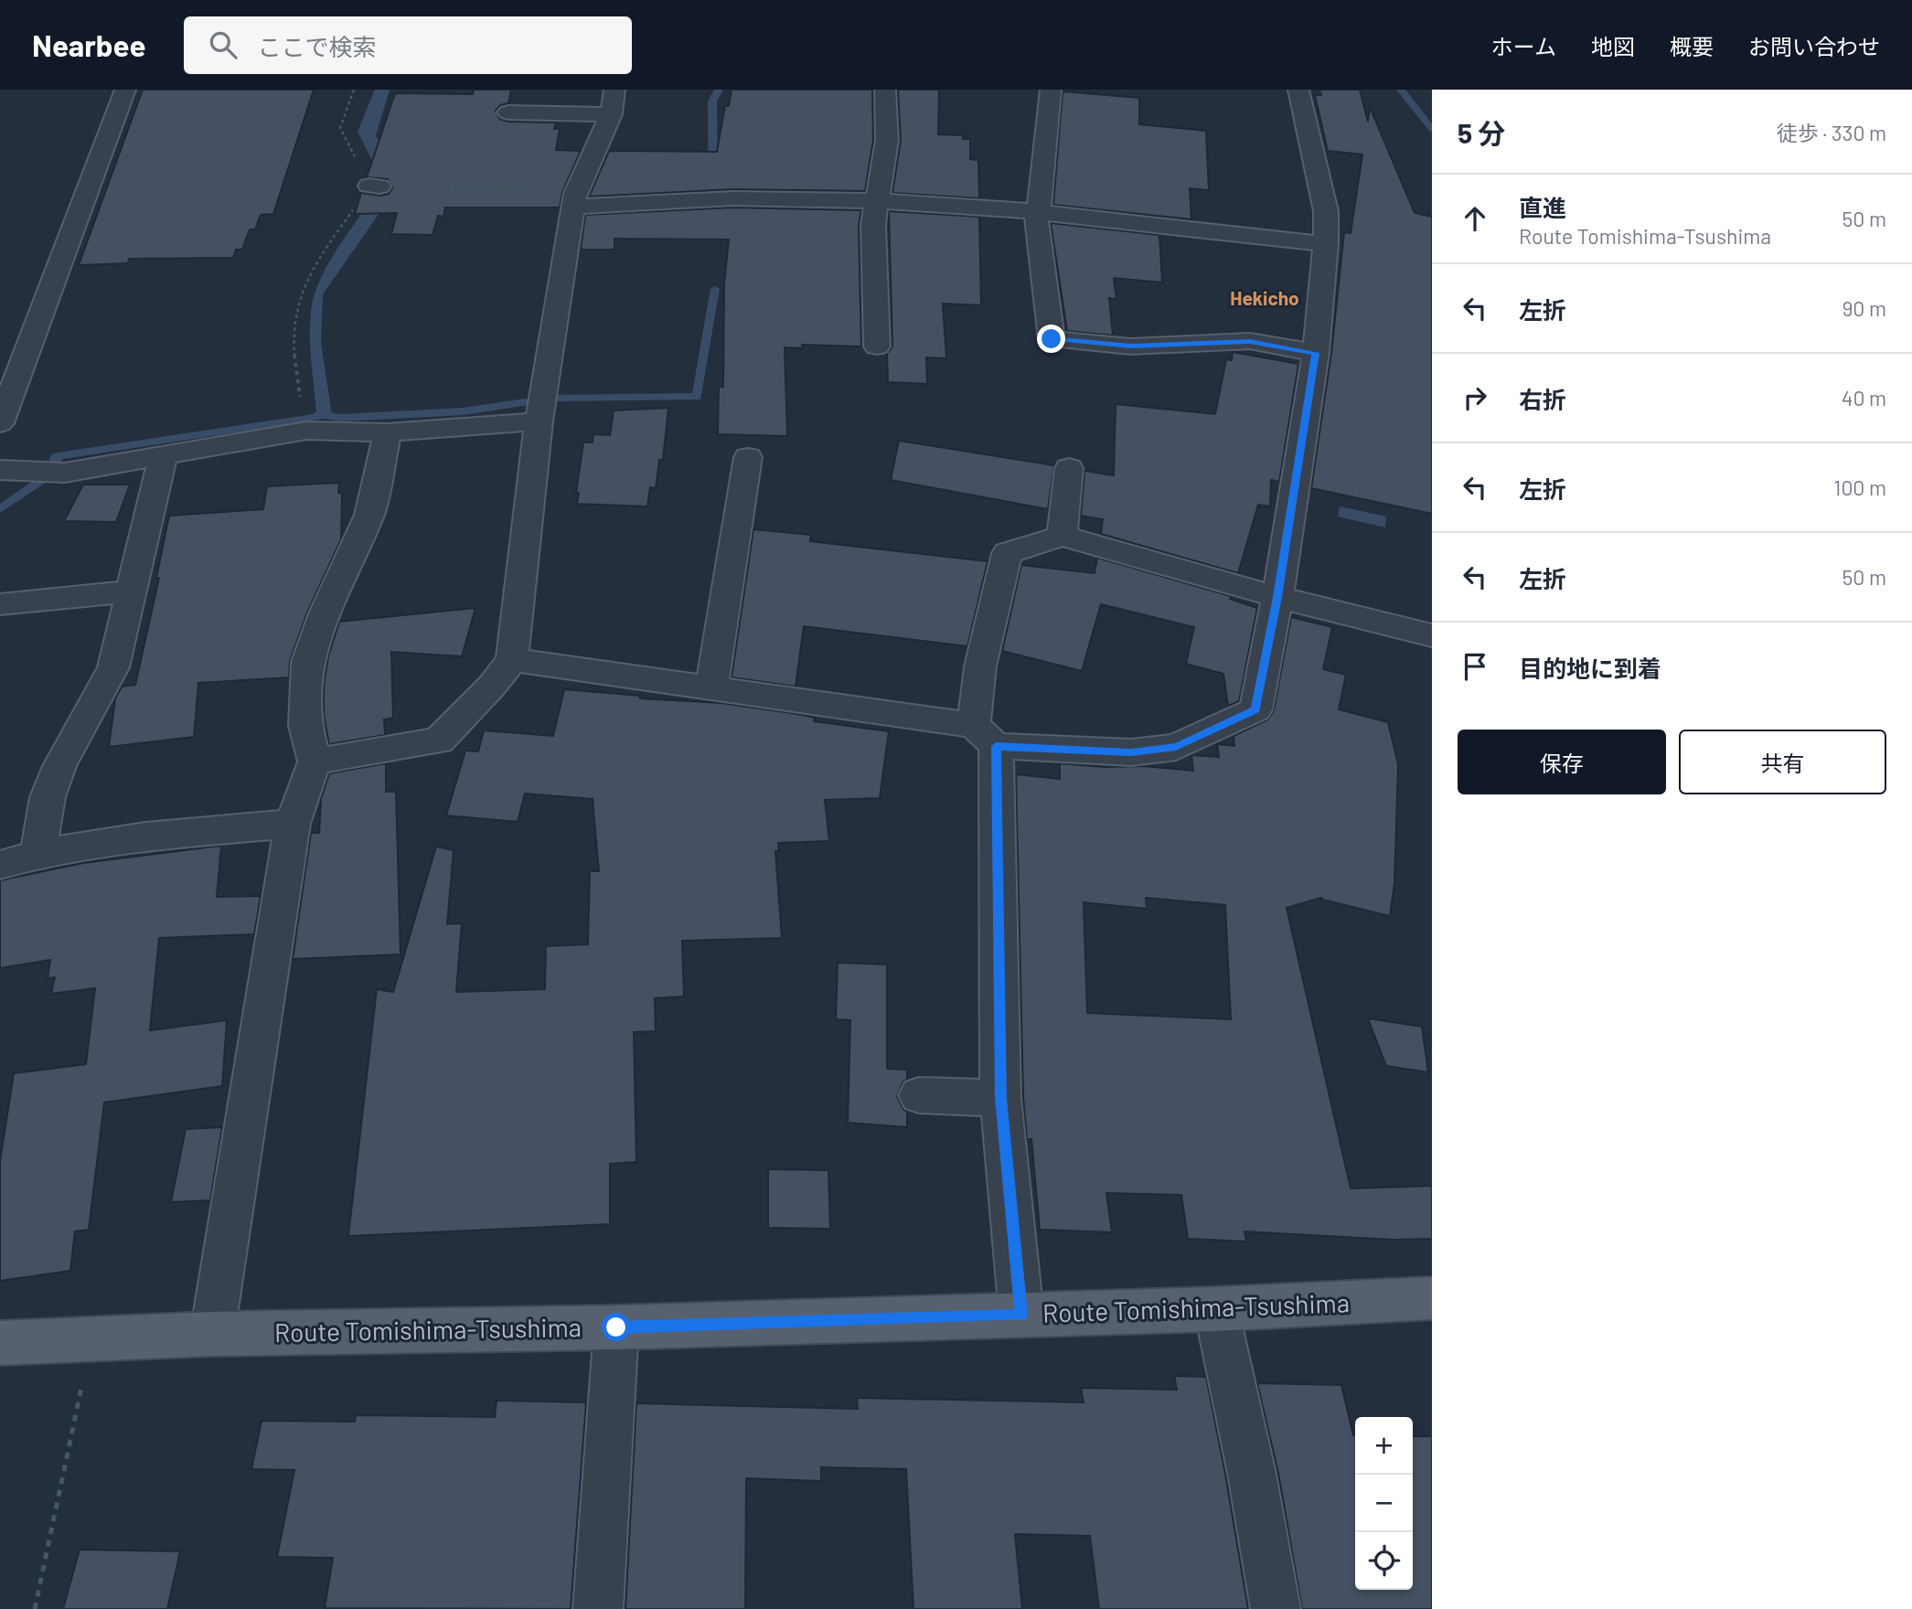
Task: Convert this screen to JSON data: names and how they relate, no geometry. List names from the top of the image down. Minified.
{"streets":{"main road":["Route Tomishima-Tsushima"]},"districts":["Hekicho"],"page":{"header":"Nearbee","search":"ここで検索","nav":["ホーム","地図","概要","お問い合わせ"],"heading":["5 分","徒歩 · 330 m"],"list":[["直進","Route Tomishima-Tsushima","50 m"],["左折","90 m"],["右折","40 m"],["左折","100 m"],["左折","50 m"],"目的地に到着"],"buttons":["保存","共有"],"map_buttons":["+","−"]}}
